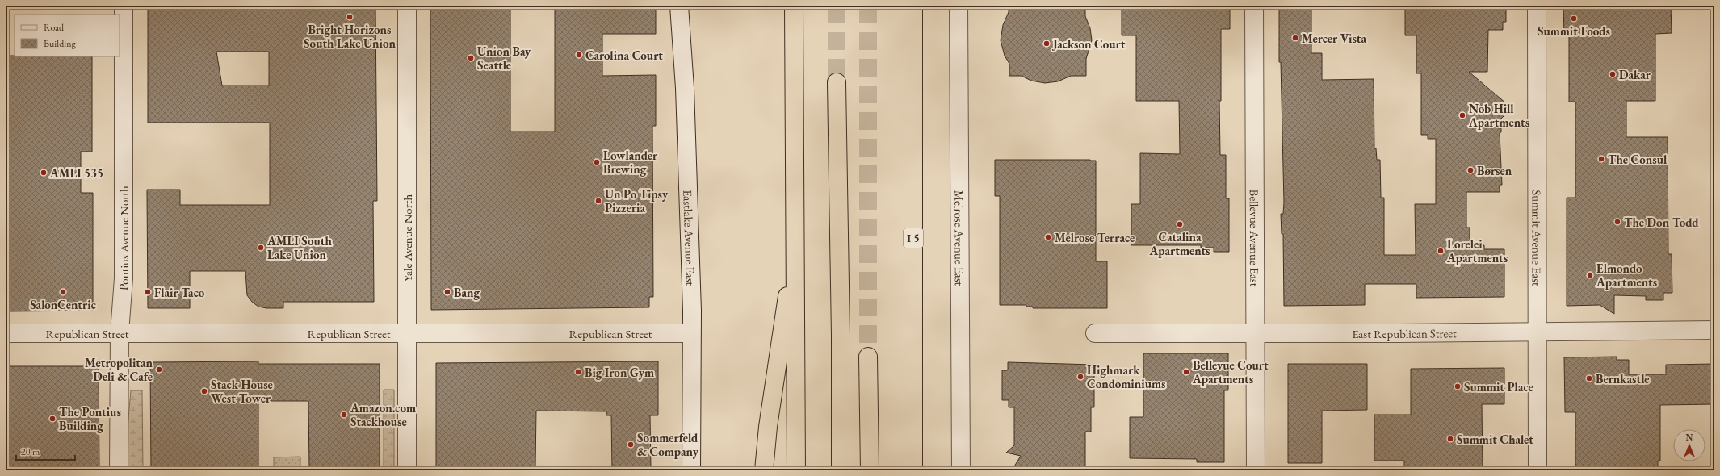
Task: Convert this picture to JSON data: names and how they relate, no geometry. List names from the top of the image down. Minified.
{"streets":{"highway":["I 5"],"street":["Pontius Avenue North","Yale Avenue North","Eastlake Avenue East","Melrose Avenue East","Bellevue Avenue East","Summit Avenue East","Republican Street","East Republican Street"]},"crossings":[["Pontius Avenue North","Republican Street"],["Yale Avenue North","Republican Street"],["Eastlake Avenue East","Republican Street"],["Bellevue Avenue East","East Republican Street"],["Summit Avenue East","East Republican Street"]],"places":["Bright Horizons South Lake Union","Summit Foods","Mercer Vista","Jackson Court","Carolina Court","Union Bay Seattle","Dakar","Nob Hill Apartments","The Consul","Lowlander Brewing","Børsen","AMLI 535","Un Po Tipsy Pizzeria","The Don Todd","Catalina Apartments","Melrose Terrace","AMLI South Lake Union","Lorelei Apartments","Elmondo Apartments","SalonCentric","Flair Taco","Bang","Metropolitan Deli & Cafe","Big Iron Gym","Bellevue Court Apartments","Highmark Condominiums","Bernkastle","Summit Place","Stack House West Tower","Amazon.com Stackhouse","The Pontius Building","Summit Chalet","Sommerfeld & Company"],"legend":["Road","Building"],"scale_bar":"20 m","north":"top"}
